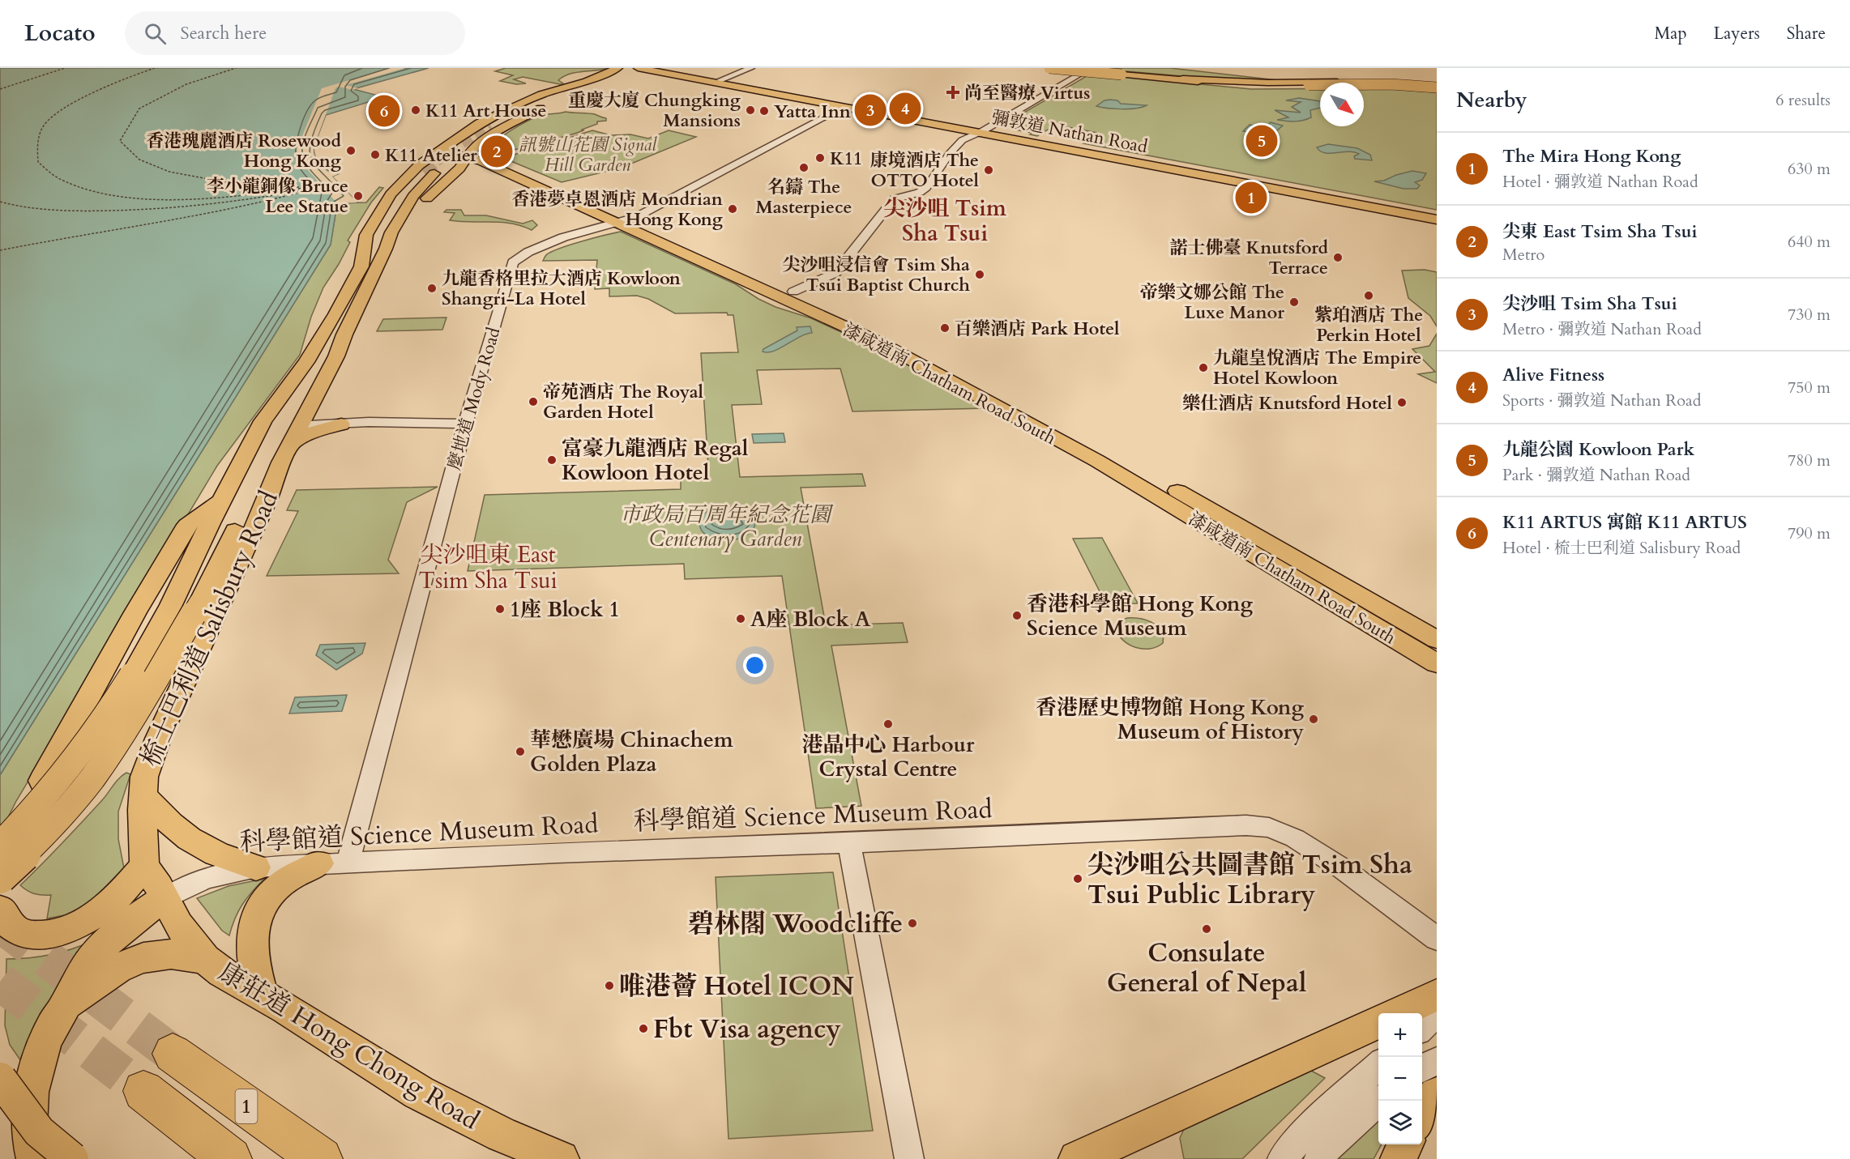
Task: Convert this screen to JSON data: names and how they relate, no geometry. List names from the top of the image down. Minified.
{"streets":{"highway":["1"],"main road":["彌敦道 Nathan Road","漆咸道南 Chatham Road South","梳士巴利道 Salisbury Road","康莊道 Hong Chong Road"],"street":["麼地道 Mody Road","科學館道 Science Museum Road"]},"crossings":[["彌敦道 Nathan Road","麼地道 Mody Road"],["彌敦道 Nathan Road","梳士巴利道 Salisbury Road"],["漆咸道南 Chatham Road South","麼地道 Mody Road"],["漆咸道南 Chatham Road South","梳士巴利道 Salisbury Road"],["麼地道 Mody Road","科學館道 Science Museum Road"],["科學館道 Science Museum Road","康莊道 Hong Chong Road"]],"districts":["尖沙咀 Tsim Sha Tsui","尖沙咀東 East Tsim Sha Tsui"],"parks":["訊號山花園 Signal Hill Garden","市政局百周年紀念花園 Centenary Garden"],"places":{"health":["尚至醫療 Virtus"],"other":["K11 Art House","重慶大廈 Chungking Mansions","Yatta Inn","香港瑰麗酒店 Rosewood Hong Kong","K11 Atelier","K11","名鑄 The Masterpiece","康境酒店 The OTTO Hotel","李小龍銅像 Bruce Lee Statue","香港夢卓恩酒店 Mondrian Hong Kong","諾士佛臺 Knutsford Terrace","尖沙咀浸信會 Tsim Sha Tsui Baptist Church","九龍香格里拉大酒店 Kowloon Shangri-La Hotel","紫珀酒店 The Perkin Hotel","帝樂文娜公館 The Luxe Manor","百樂酒店 Park Hotel","九龍皇悅酒店 The Empire Hotel Kowloon","帝苑酒店 The Royal Garden Hotel","樂仕酒店 Knutsford Hotel","富豪九龍酒店 Regal Kowloon Hotel","1座 Block 1","香港科學館 Hong Kong Science Museum","A座 Block A","香港歷史博物館 Hong Kong Museum of History","港晶中心 Harbour Crystal Centre","華懋廣場 Chinachem Golden Plaza","尖沙咀公共圖書館 Tsim Sha Tsui Public Library","碧林閣 Woodcliffe","Consulate General of Nepal","唯港薈 Hotel ICON","Fbt Visa agency"]},"north":"bottom right","page":{"header":"Locato","search":"Search here","nav":["Map","Layers","Share"],"heading":["Nearby","6 results"],"pins":["4","3","6","5","2","1"],"list":[{"mark":"1","name":"The Mira Hong Kong","note":"Hotel · 彌敦道 Nathan Road","value":"630 m"},{"mark":"2","name":"尖東 East Tsim Sha Tsui","note":"Metro","value":"640 m"},{"mark":"3","name":"尖沙咀 Tsim Sha Tsui","note":"Metro · 彌敦道 Nathan Road","value":"730 m"},{"mark":"4","name":"Alive Fitness","note":"Sports · 彌敦道 Nathan Road","value":"750 m"},{"mark":"5","name":"九龍公園 Kowloon Park","note":"Park · 彌敦道 Nathan Road","value":"780 m"},{"mark":"6","name":"K11 ARTUS 寓館 K11 ARTUS","note":"Hotel · 梳士巴利道 Salisbury Road","value":"790 m"}],"map_buttons":["+","−"]}}
